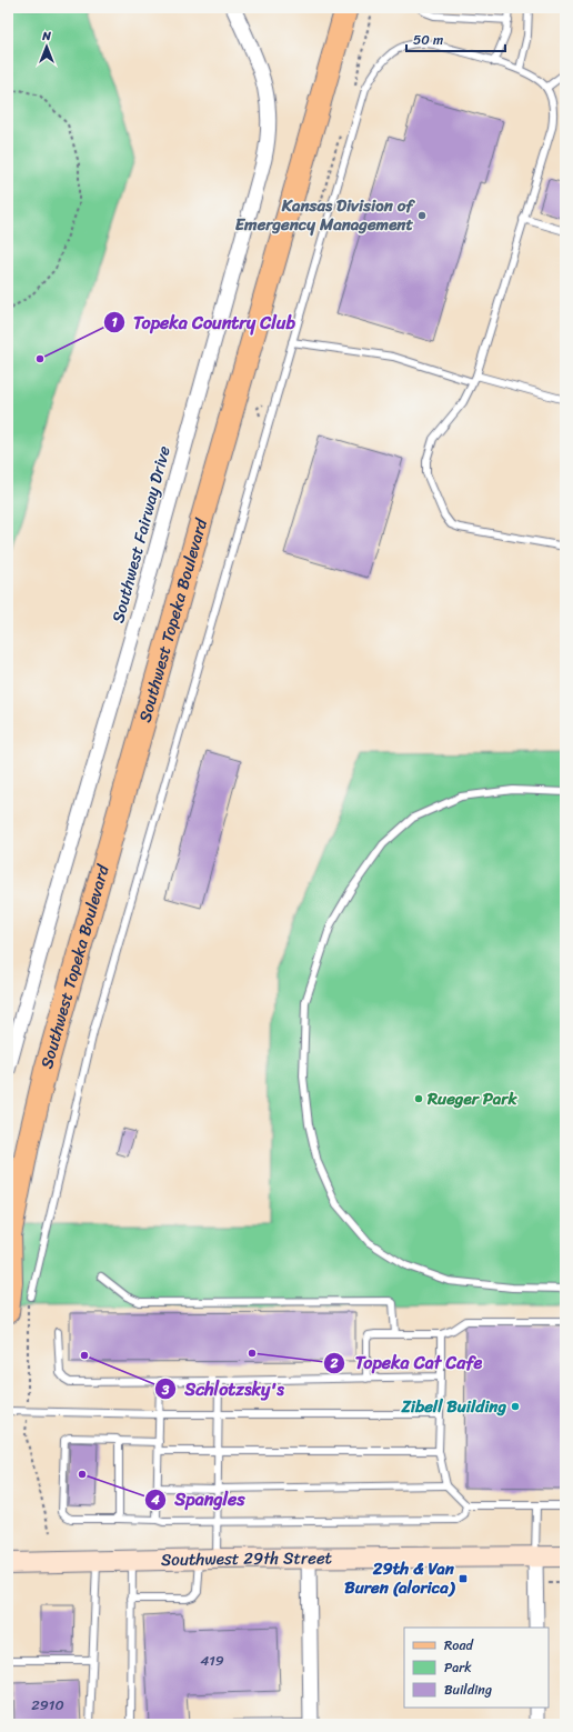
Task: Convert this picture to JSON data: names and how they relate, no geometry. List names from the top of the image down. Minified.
{"streets":{"main road":["Southwest Topeka Boulevard","Southwest 29th Street"],"street":["Southwest Fairway Drive"]},"places":{"other":["Kansas Division of Emergency Management","Topeka Country Club","Rueger Park","Topeka Cat Cafe","Schlotzsky's","Zibell Building","Spangles"],"transit":["29th & Van Buren (alorica)"]},"house_numbers":["419","2910"],"legend":["Road","Park","Building"],"scale_bar":"50 m","north":"top"}
